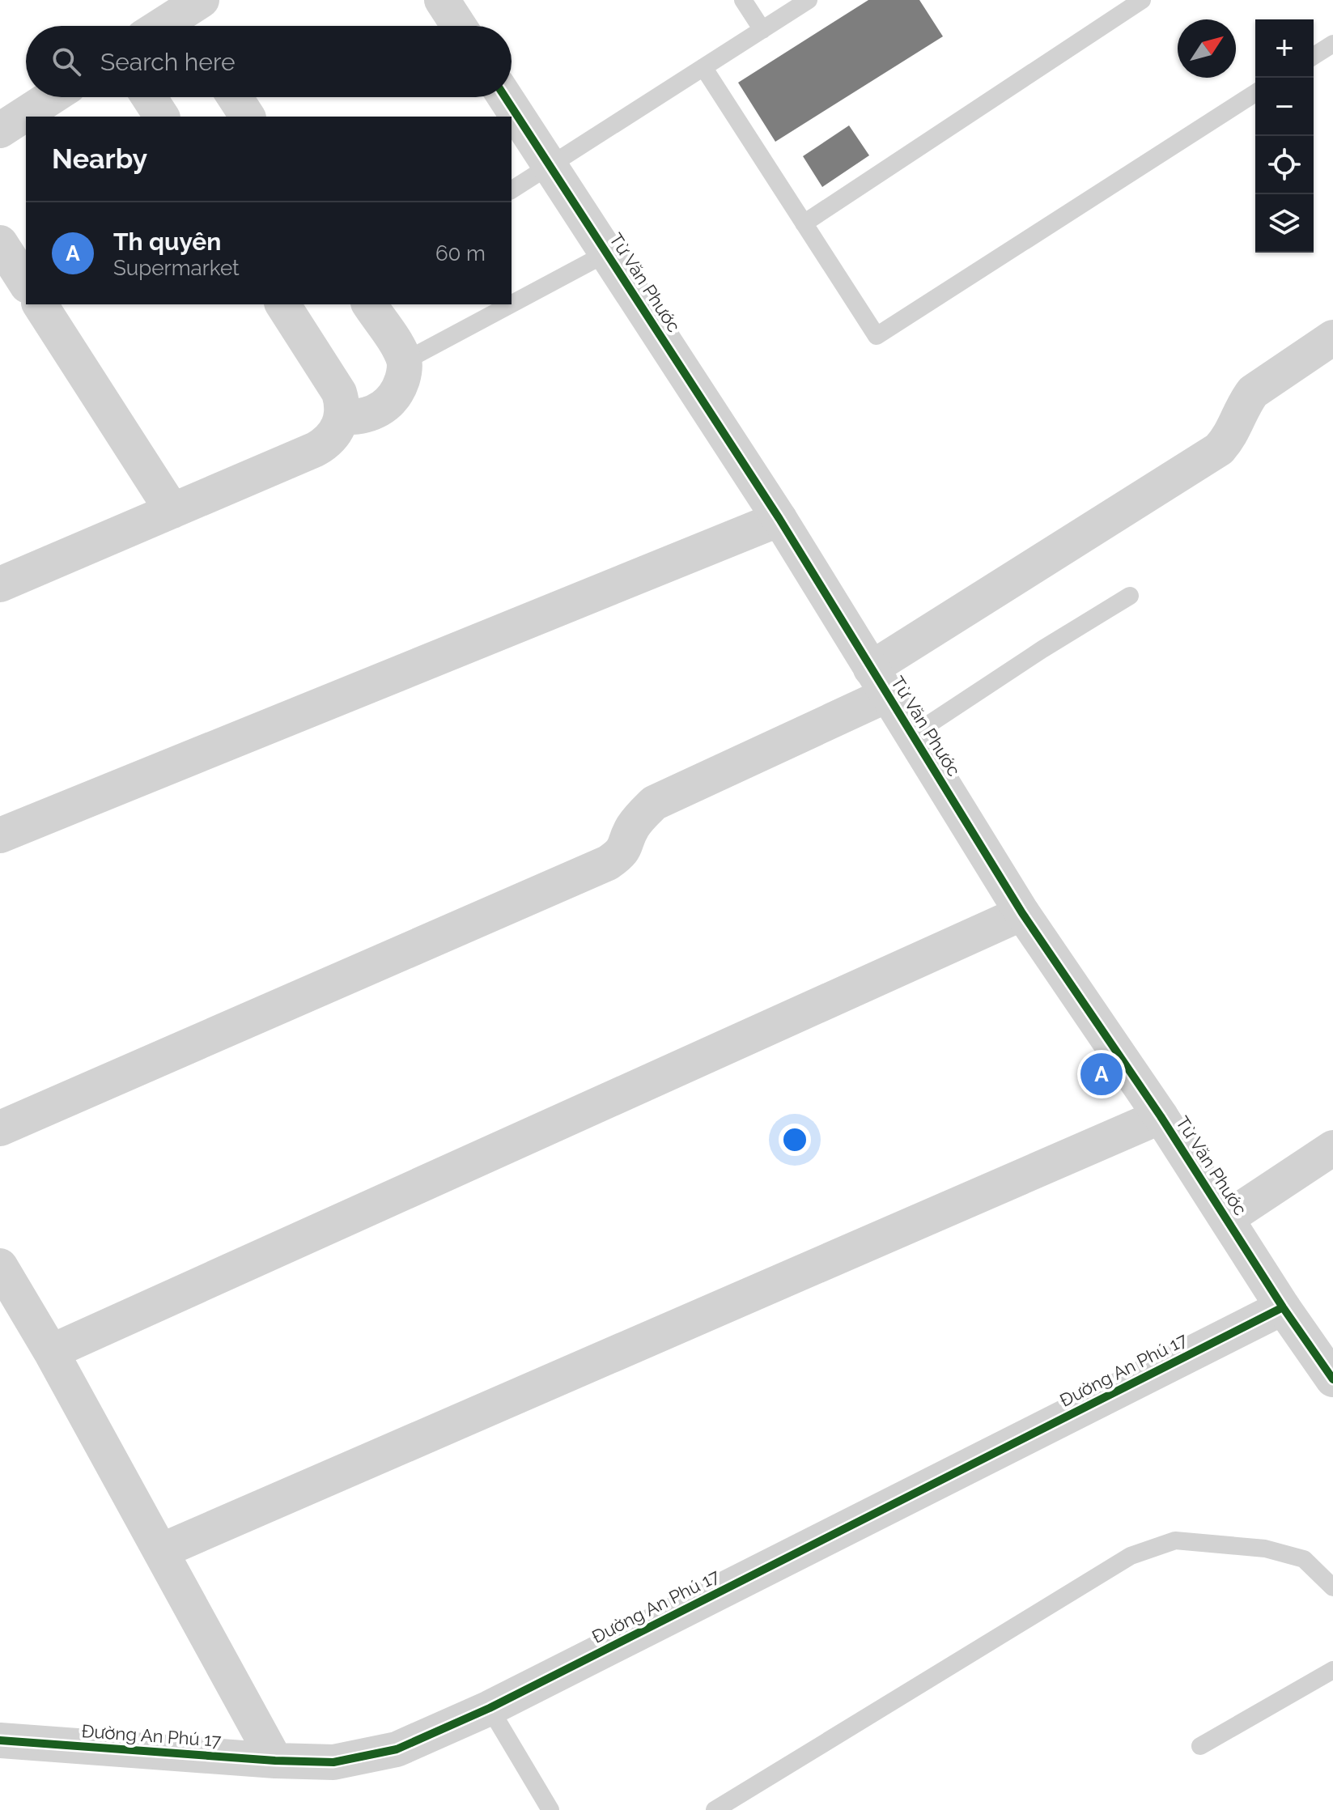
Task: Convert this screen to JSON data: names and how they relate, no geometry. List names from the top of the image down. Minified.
{"streets":{"street":["Từ Văn Phước","Đường An Phú 17"]},"crossings":[["Từ Văn Phước","Đường An Phú 17"]],"north":"top right","page":{"map_buttons":["+","−"],"search":"Search here","heading":"Nearby","list":[{"mark":"A","name":"Th quyên","note":"Supermarket","value":"60 m"}],"pins":"A"}}
